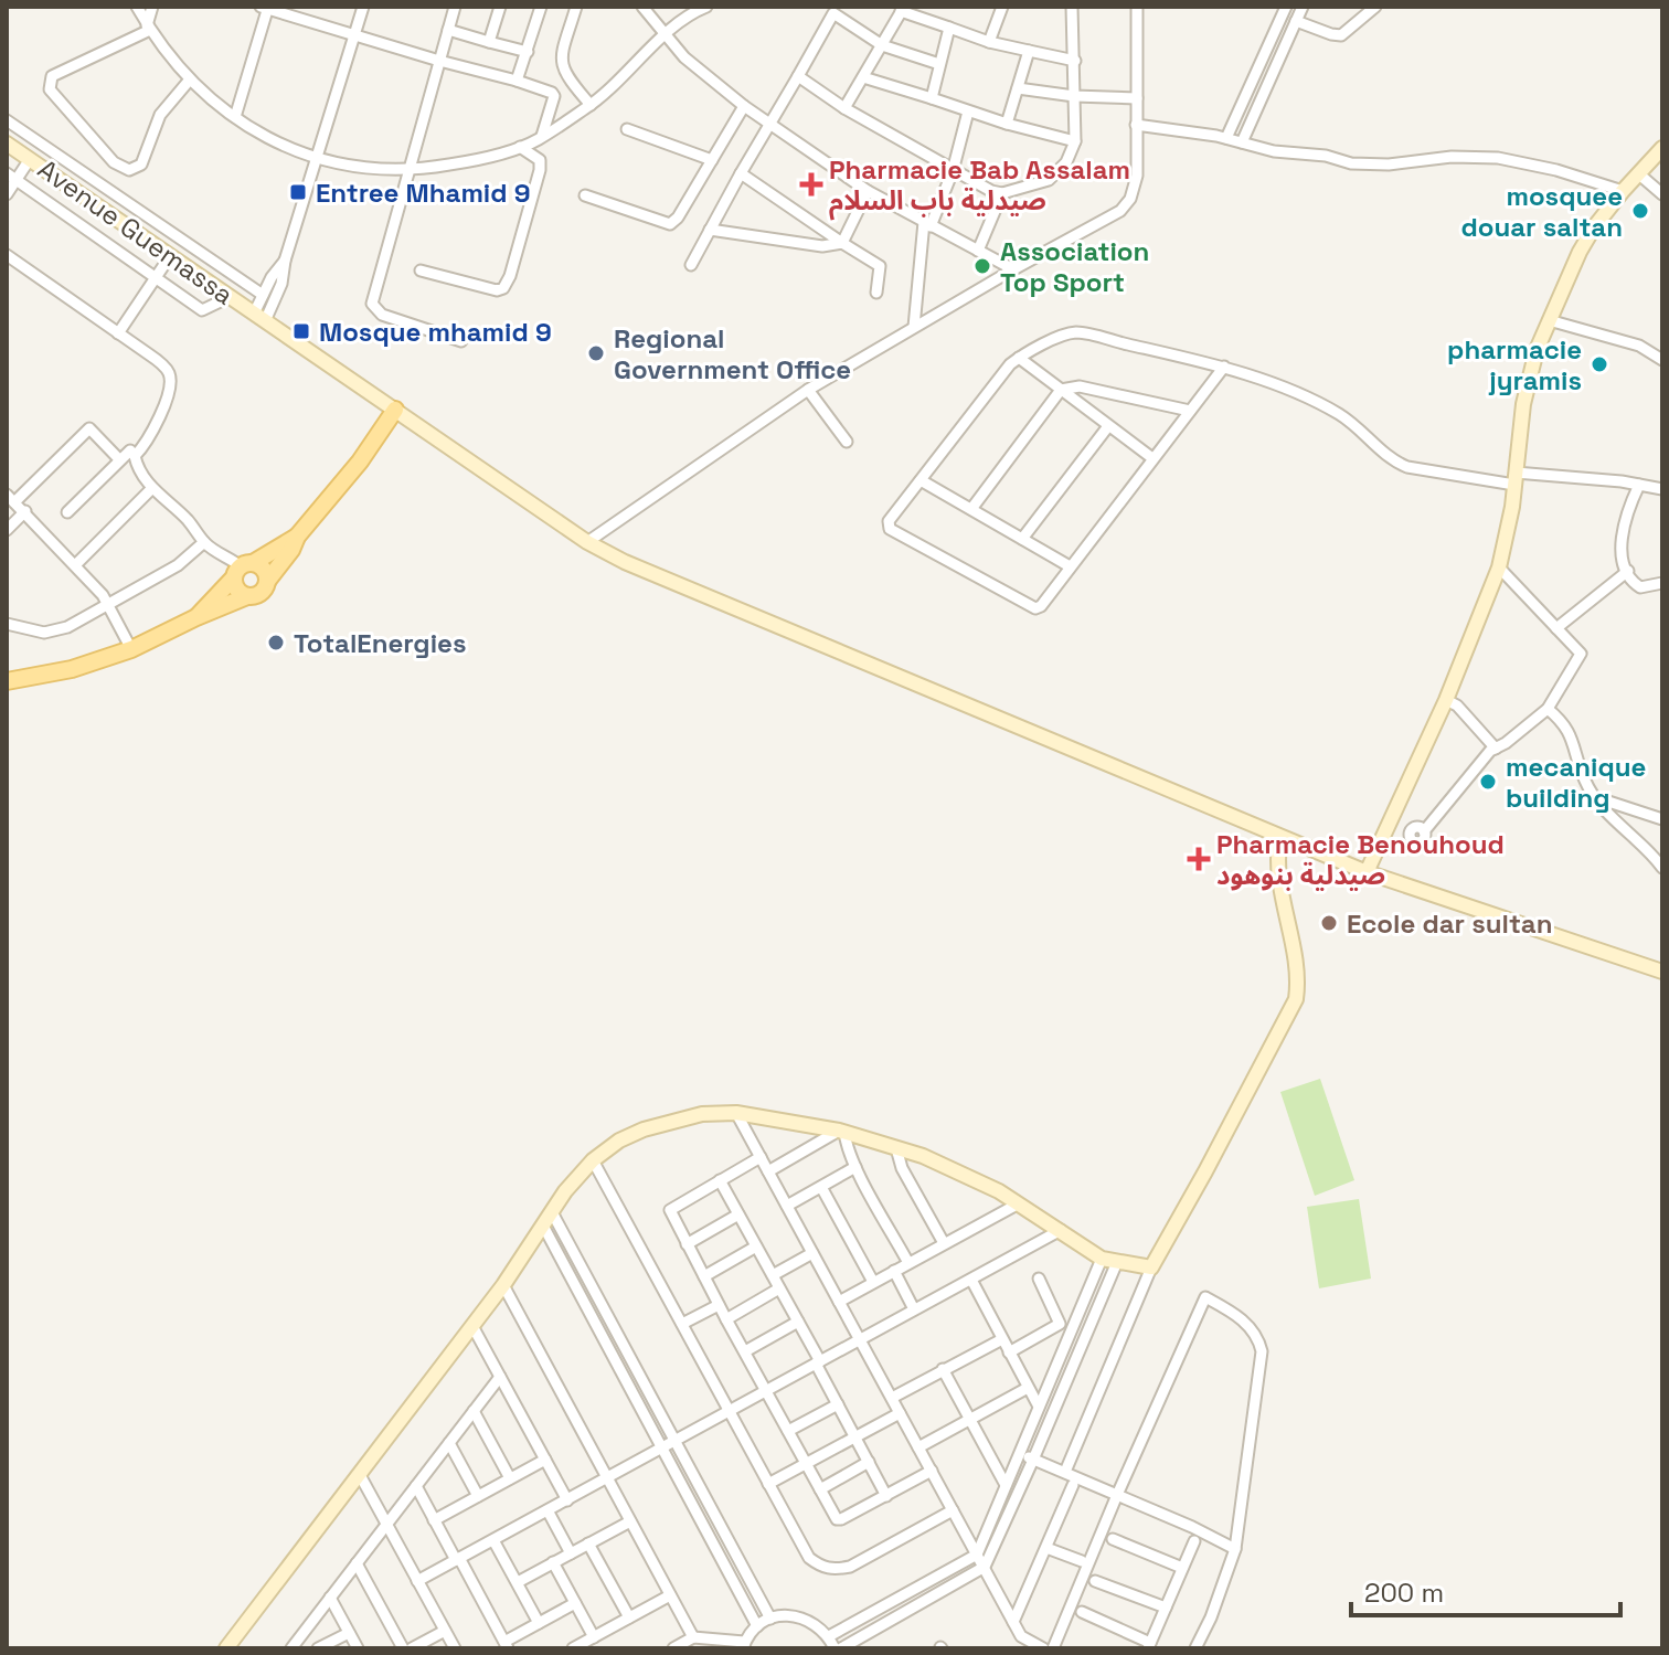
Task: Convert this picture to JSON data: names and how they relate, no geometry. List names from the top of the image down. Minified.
{"streets":{"main road":["Avenue Guemassa"]},"places":{"health":["Pharmacie Bab Assalam صيدلية باب السلام","Pharmacie Benouhoud صيدلية بنوهود"],"transit":["Entree Mhamid 9","Mosque mhamid 9"],"other":["mosquee douar saltan","Association Top Sport","Regional Government Office","pharmacie jyramis","TotalEnergies","mecanique building","Ecole dar sultan"]},"scale_bar":"200 m"}
